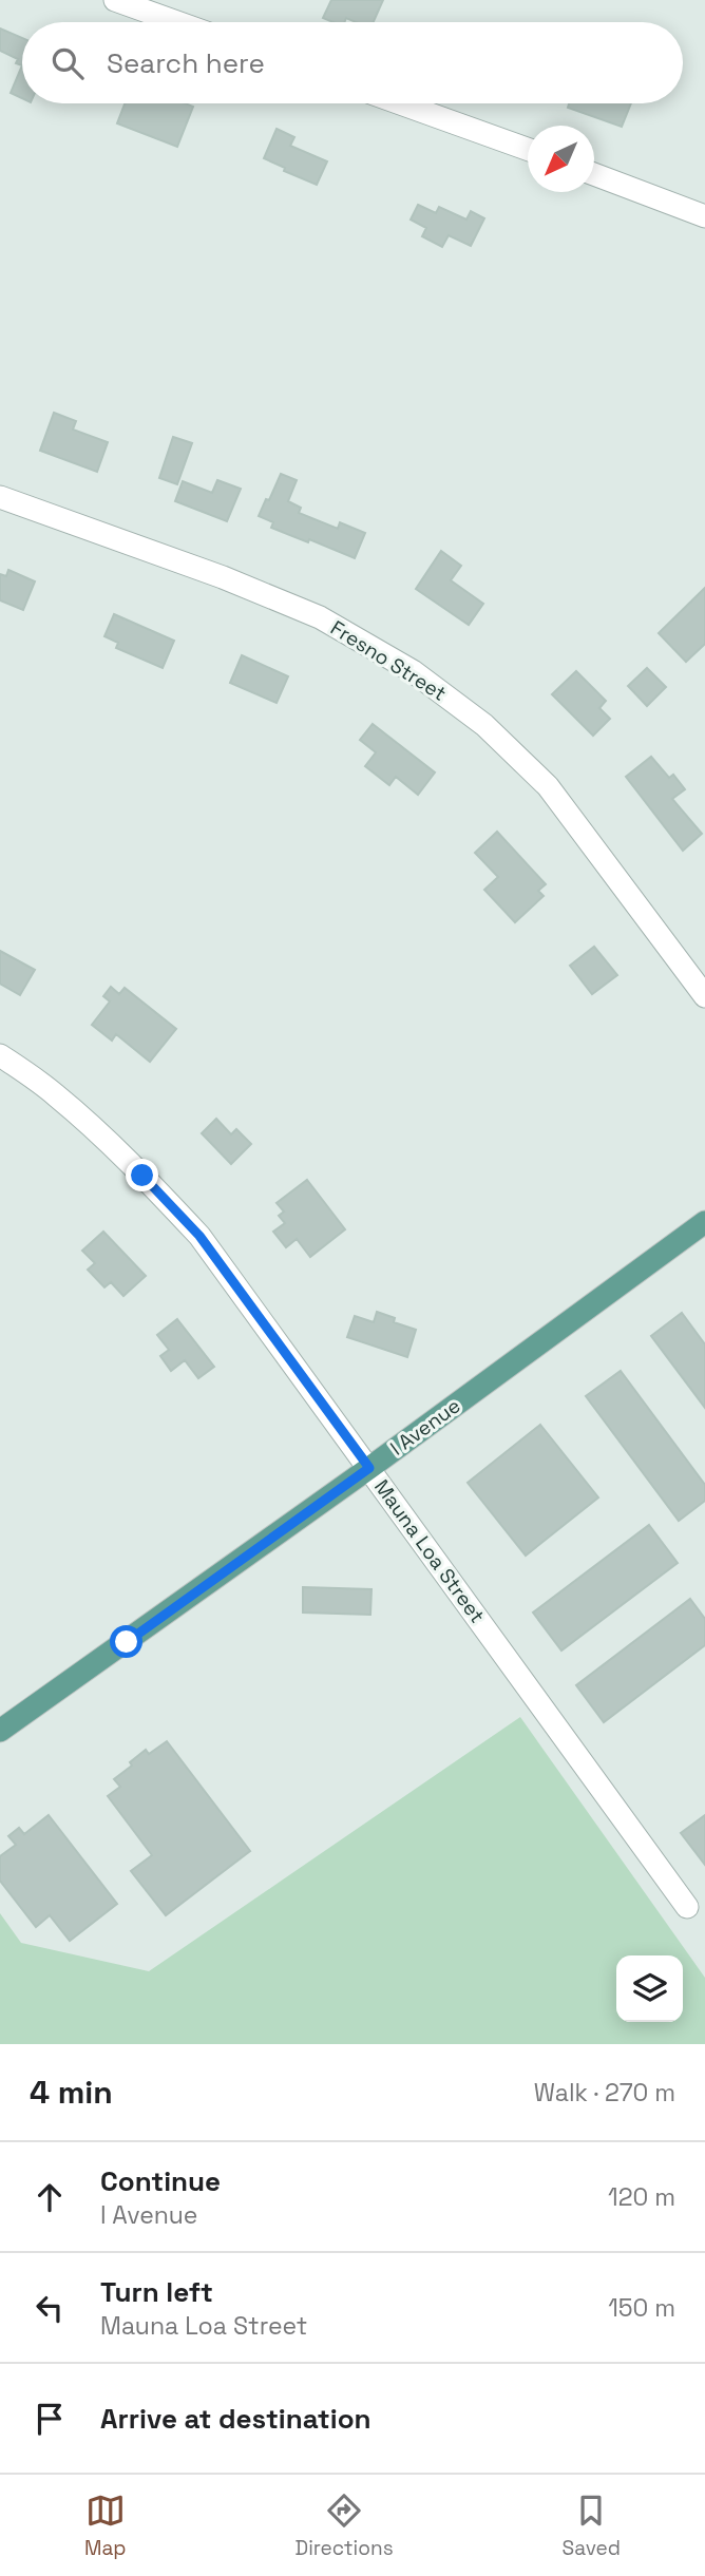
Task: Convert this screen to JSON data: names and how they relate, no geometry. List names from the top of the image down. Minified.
{"streets":{"main road":["I Avenue"],"street":["Fresno Street","Mauna Loa Street"]},"crossings":[["I Avenue","Mauna Loa Street"]],"north":"bottom left","page":{"search":"Search here","heading":["4 min","Walk · 270 m"],"list":[["Continue","I Avenue","120 m"],["Turn left","Mauna Loa Street","150 m"],"Arrive at destination"],"nav":["Map","Directions","Saved"]}}
